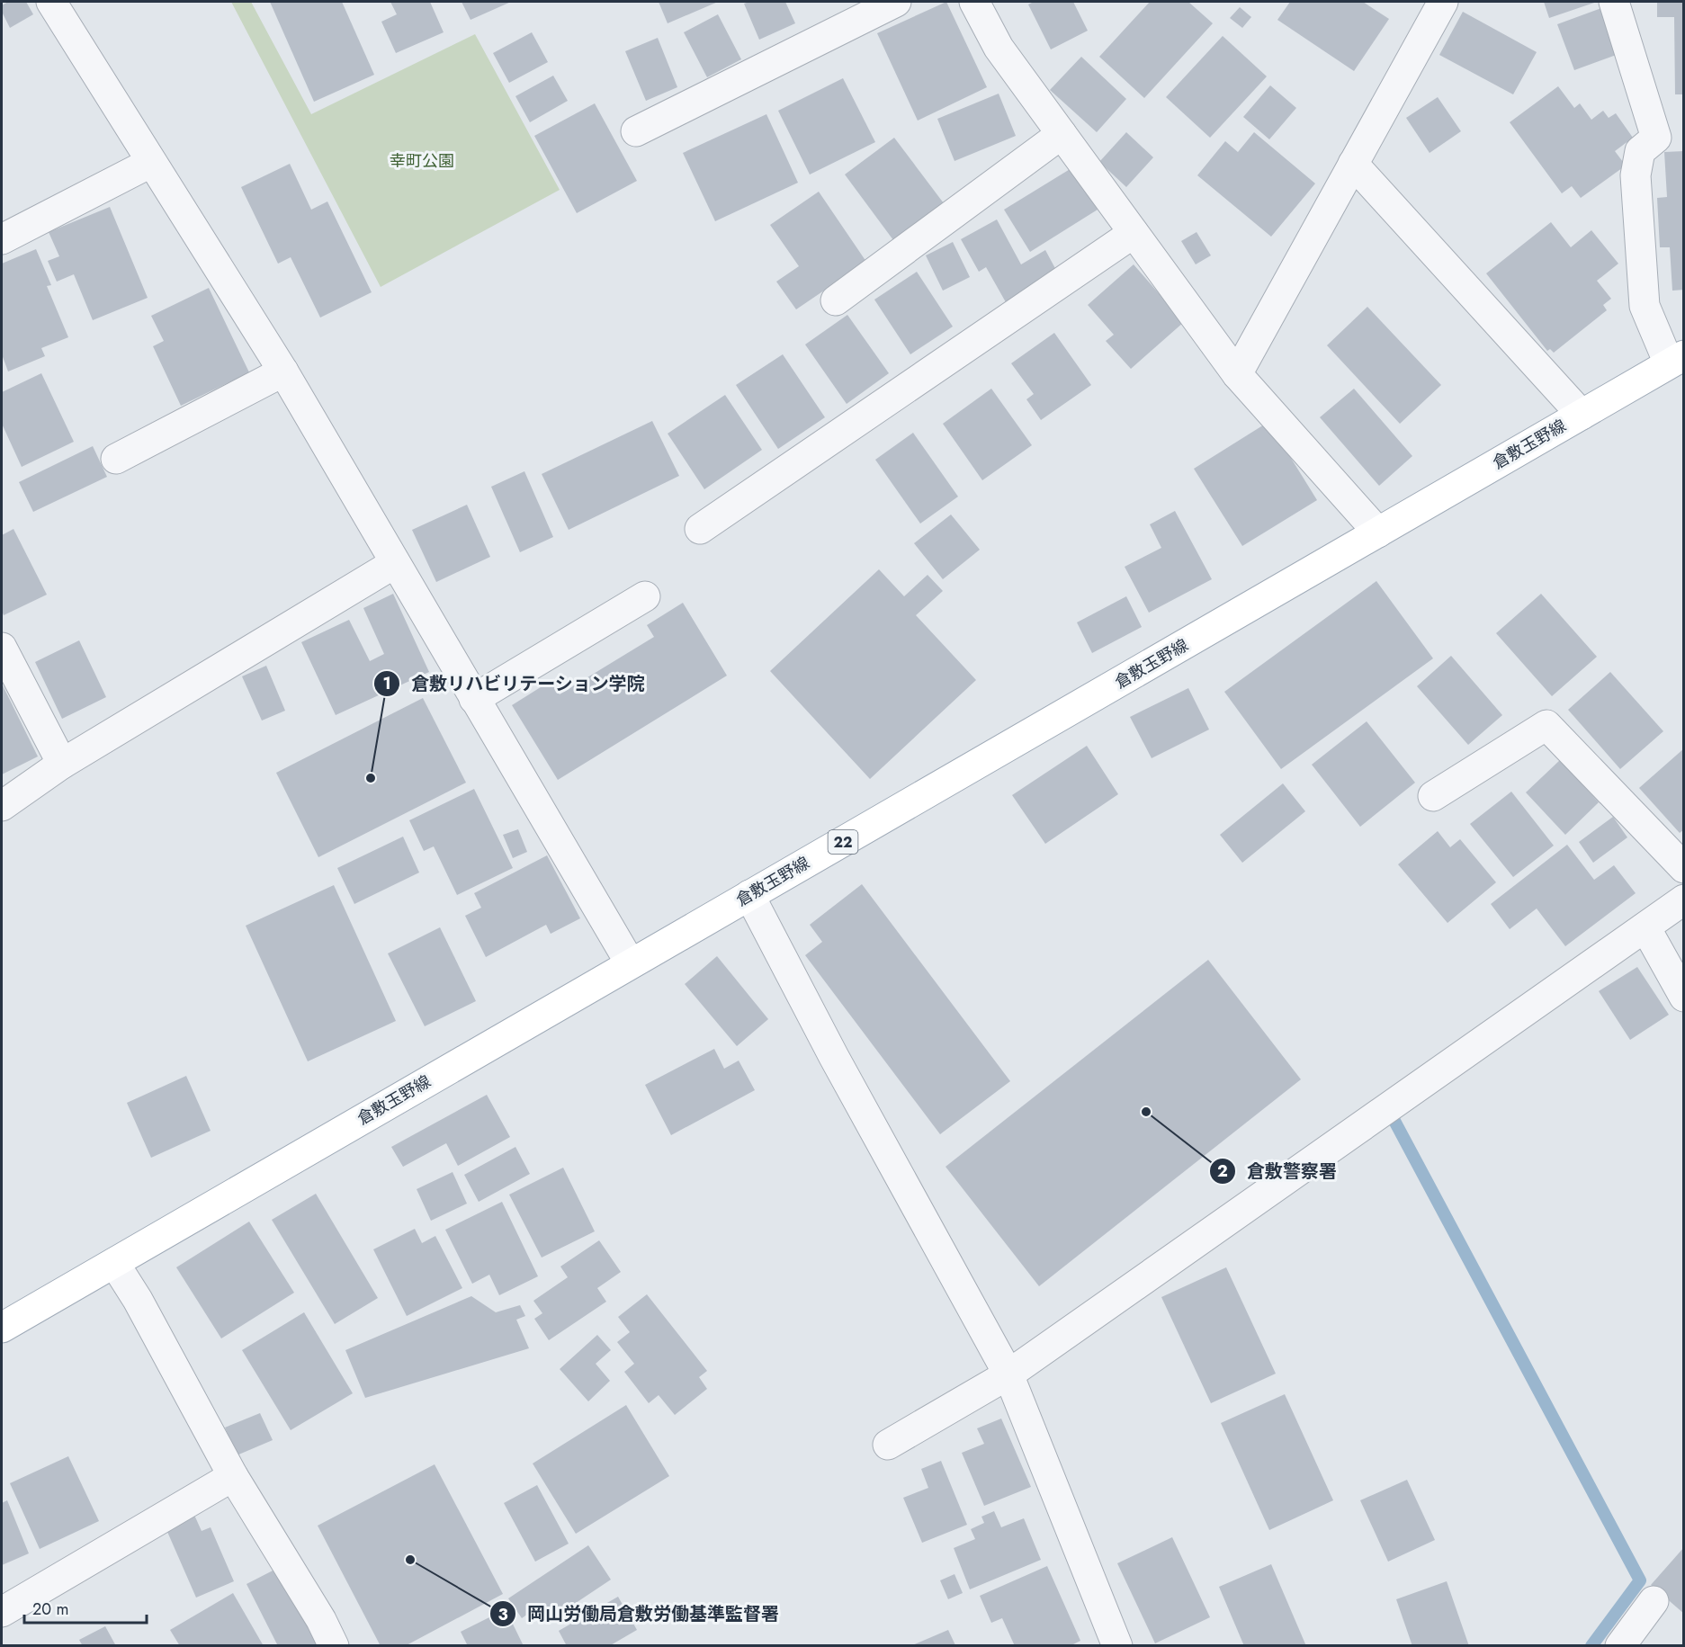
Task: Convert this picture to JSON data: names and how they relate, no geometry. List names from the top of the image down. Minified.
{"streets":{"main road":["倉敷玉野線","22"]},"parks":["幸町公園"],"places":["倉敷リハビリテーション学院","倉敷警察署","岡山労働局倉敷労働基準監督署"],"scale_bar":"20 m"}
